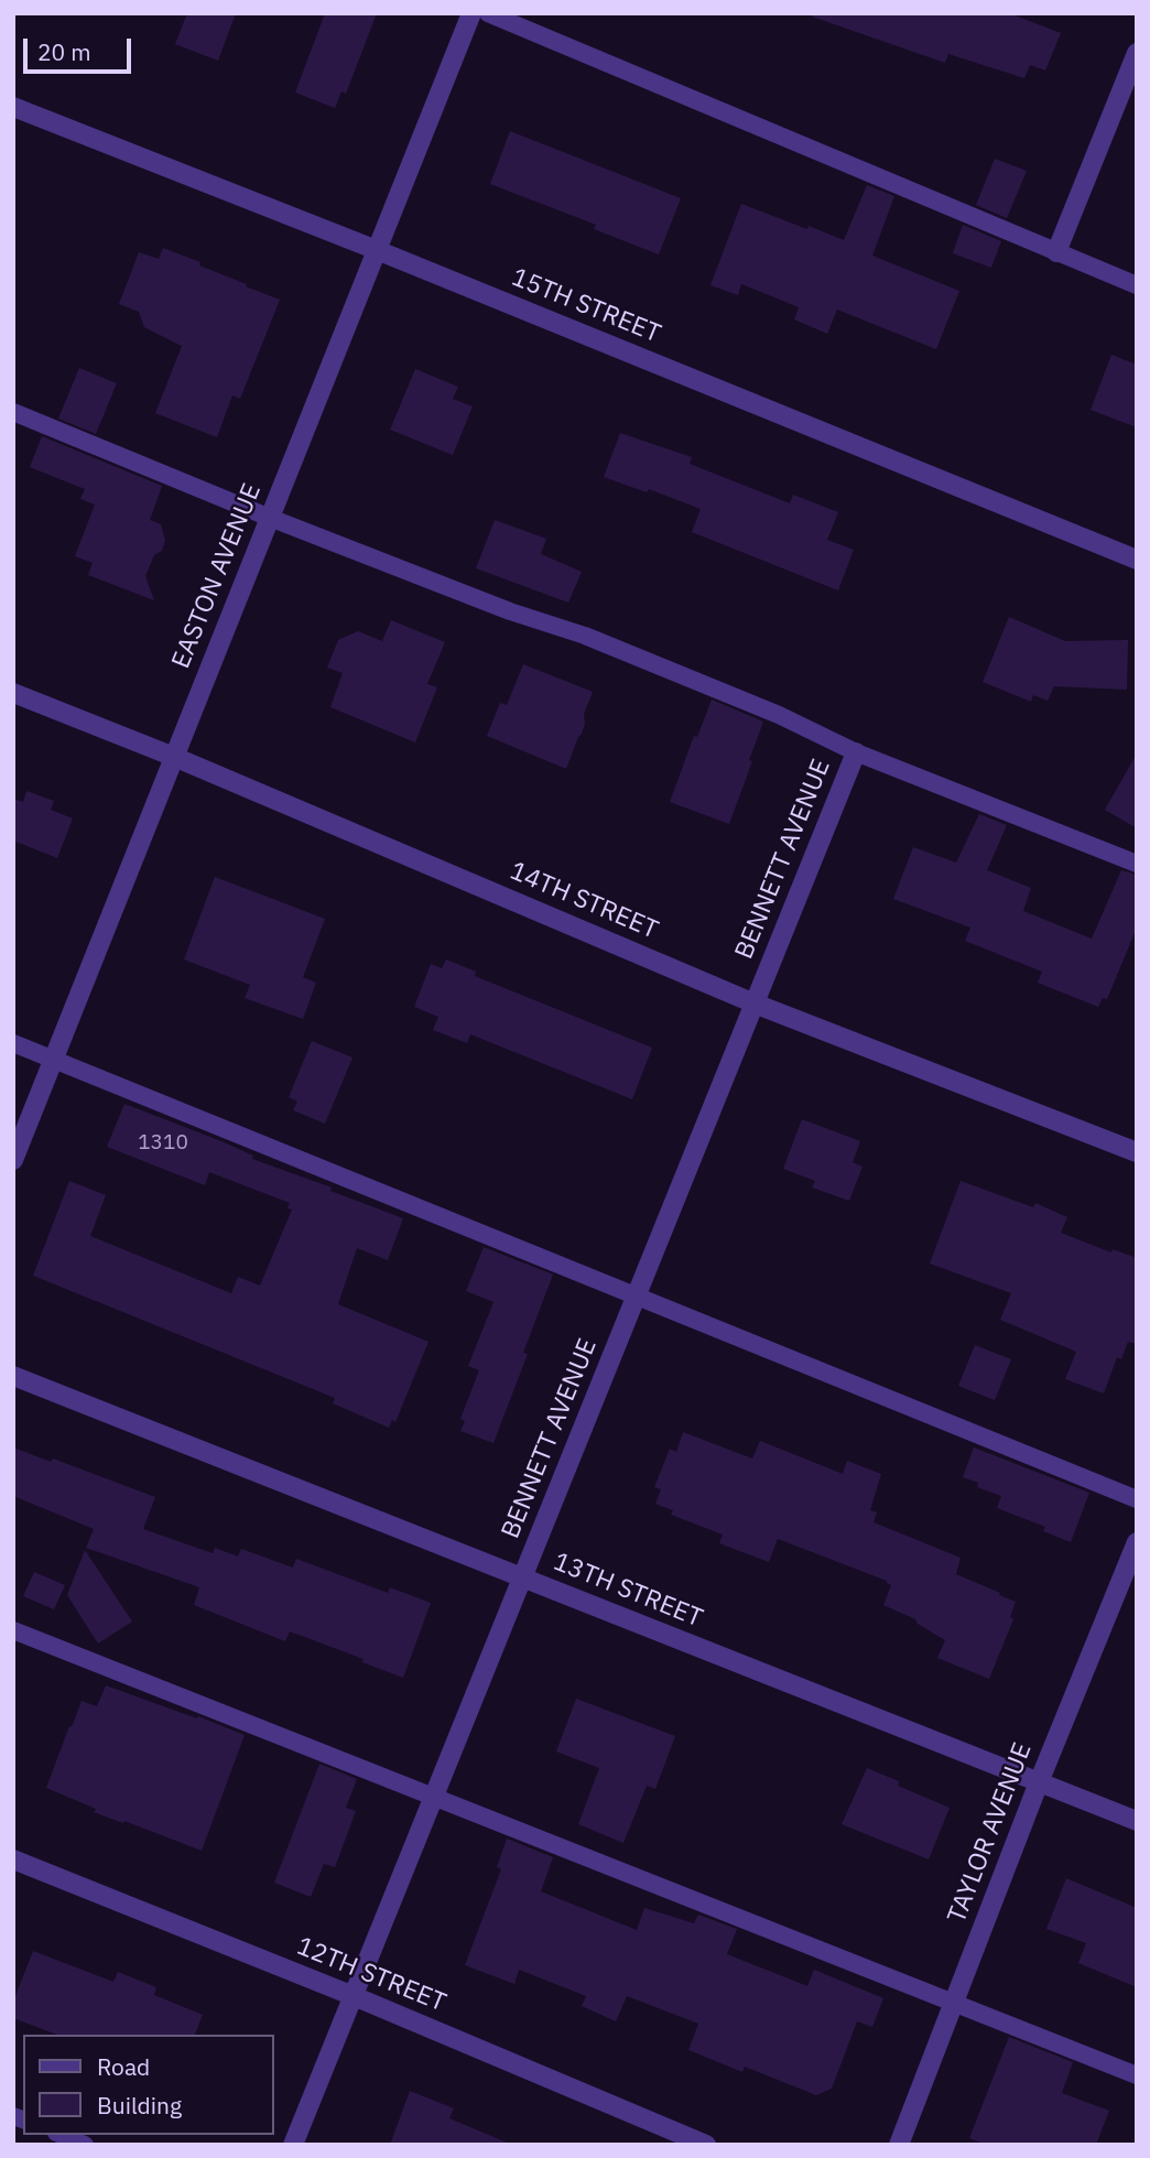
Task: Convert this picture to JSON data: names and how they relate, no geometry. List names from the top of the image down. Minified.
{"streets":{"street":["15TH STREET","EASTON AVENUE","BENNETT AVENUE","14TH STREET","13TH STREET","TAYLOR AVENUE","12TH STREET"]},"crossings":[["15TH STREET","EASTON AVENUE"],["EASTON AVENUE","14TH STREET"],["BENNETT AVENUE","14TH STREET"],["BENNETT AVENUE","13TH STREET"],["BENNETT AVENUE","12TH STREET"],["13TH STREET","TAYLOR AVENUE"]],"house_numbers":["1310"],"legend":["Road","Building"],"scale_bar":"20 m"}
